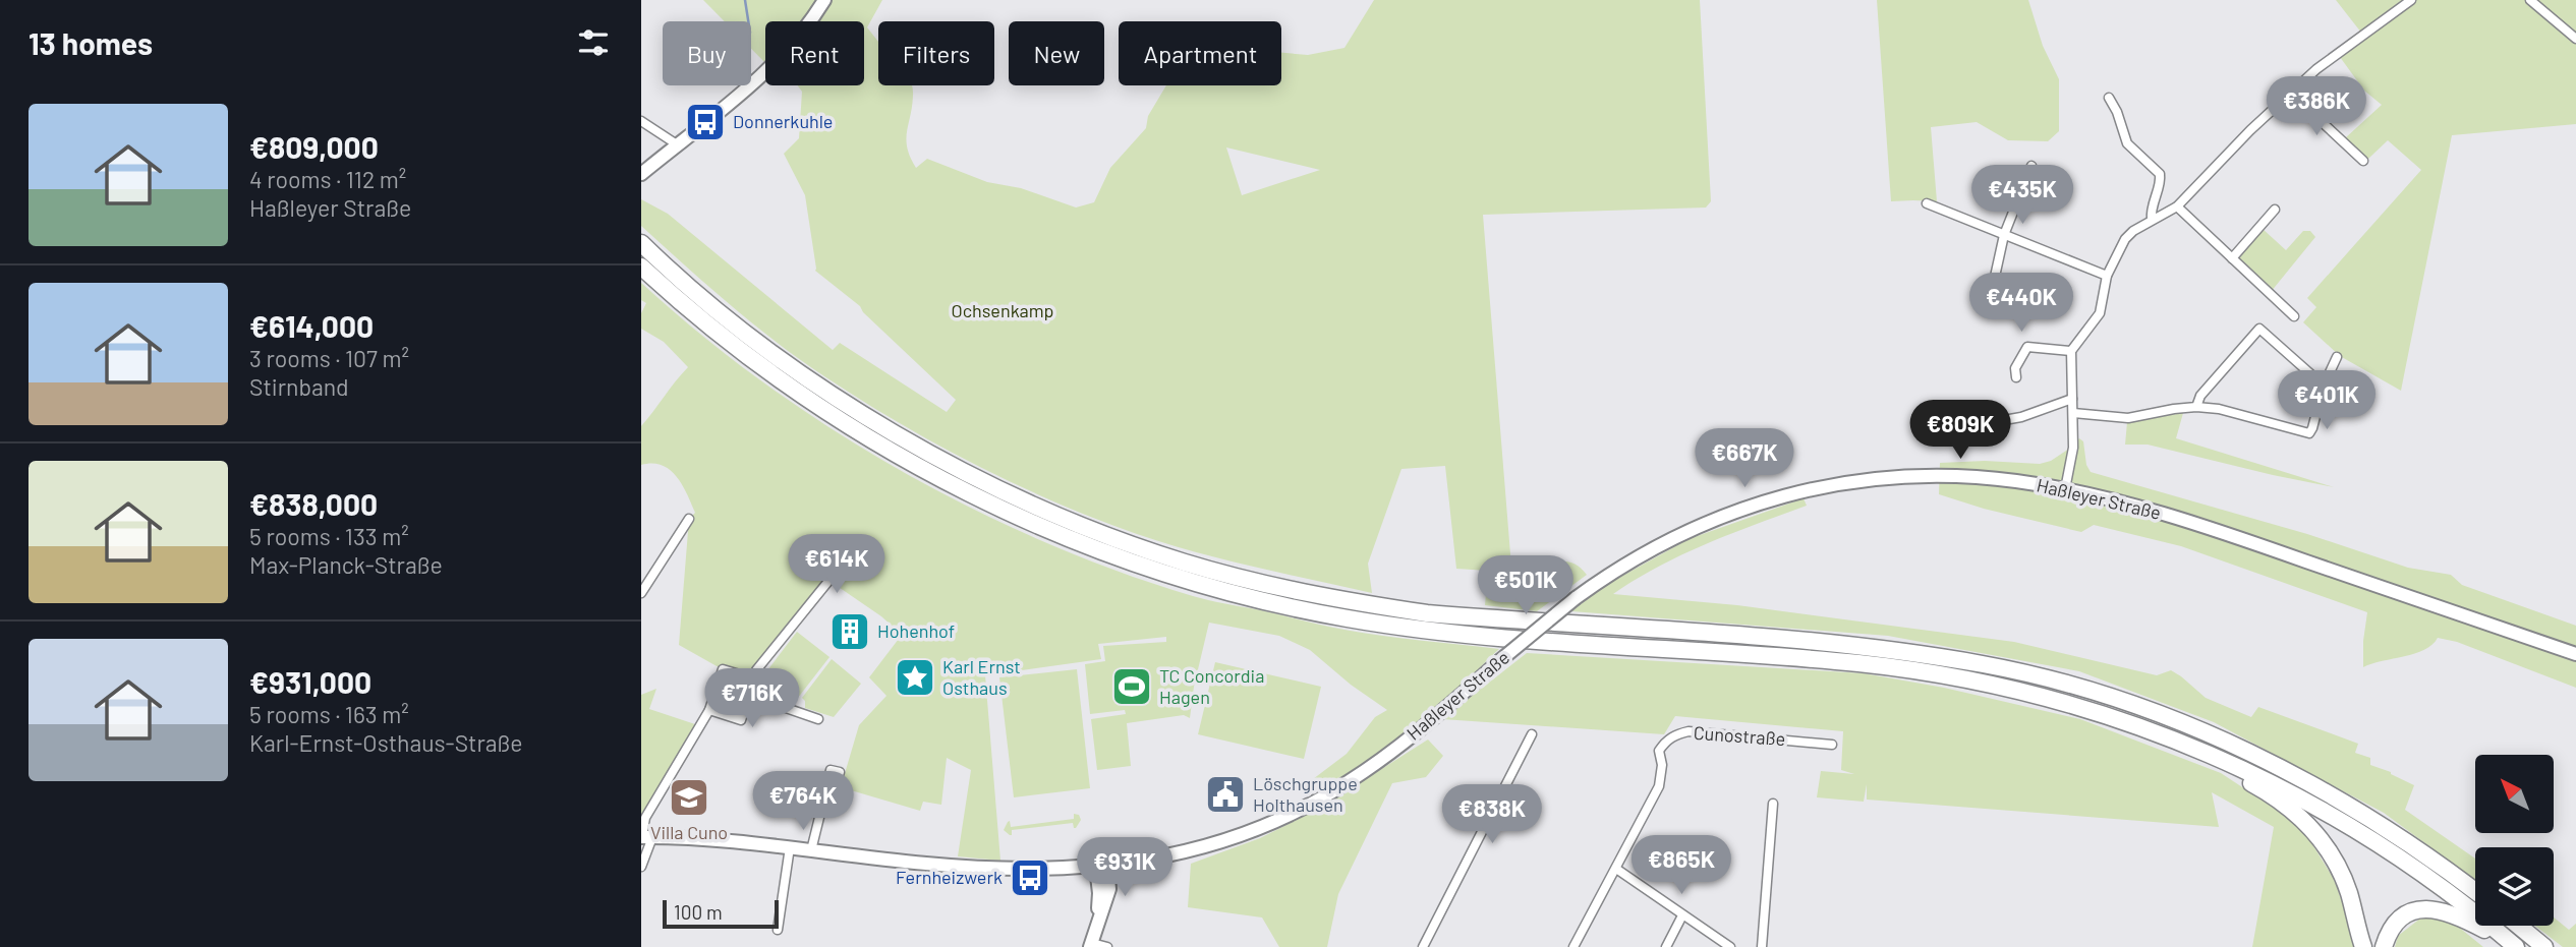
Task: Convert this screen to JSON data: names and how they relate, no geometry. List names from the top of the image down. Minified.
{"streets":{"main road":["Haßleyer Straße"],"street":["Cunostraße"]},"parks":["Ochsenkamp"],"places":{"bus stop":["Donnerkuhle","Fernheizwerk"],"building":["Hohenhof"],"place":["Karl Ernst Osthaus"],"sports":["TC Concordia Hagen"],"public building":["Löschgruppe Holthausen"],"school or university":["Villa Cuno"]},"scale_bar":"100 m","north":"top left","page":{"heading":"13 homes","chip":["Buy","Rent","Filters","New","Apartment"],"price":["€386K","€435K","€440K","€401K","€809K","€667K","€614K","€501K","€716K","€764K","€838K","€865K","€931K"],"list":[{"name":"€809,000","note":"4 rooms · 112 m² · Haßleyer Straße"},{"name":"€614,000","note":"3 rooms · 107 m² · Stirnband"},{"name":"€838,000","note":"5 rooms · 133 m² · Max-Planck-Straße"},{"name":"€931,000","note":"5 rooms · 163 m² · Karl-Ernst-Osthaus-Straße"}],"scale":"100 m"}}
